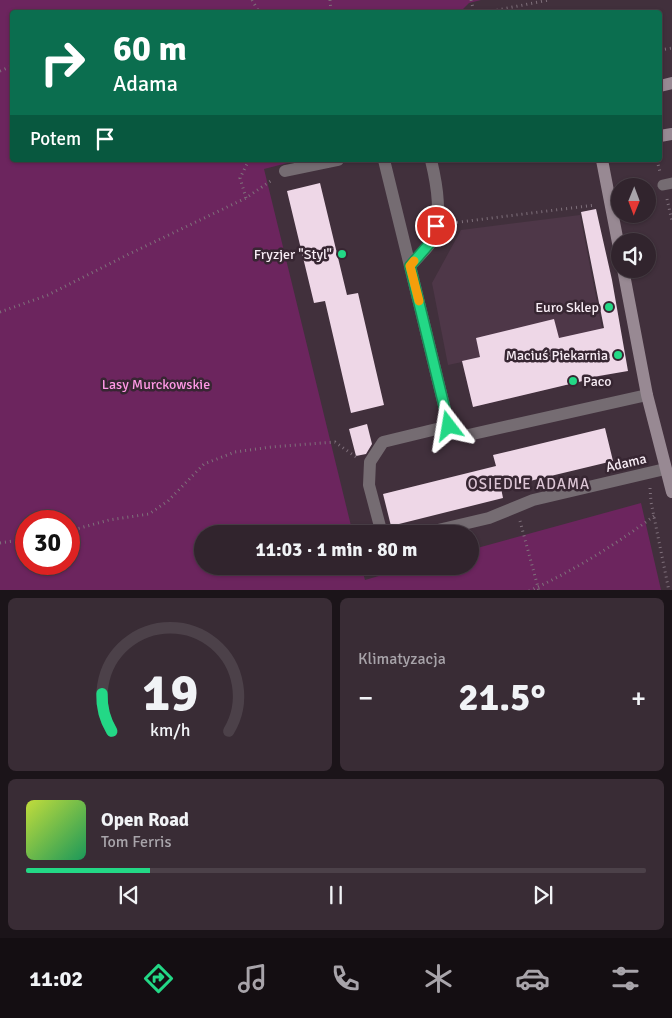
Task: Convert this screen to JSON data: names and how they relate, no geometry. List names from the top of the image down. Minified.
{"streets":{"street":["Adama"]},"districts":["OSIEDLE ADAMA"],"parks":["Lasy Murckowskie"],"places":["Fryzjer \"Styl\"","Euro Sklep","Maciuś Piekarnia","Paco"],"north":"bottom","page":{"turn":["60 m","Adama"],"then":"Potem","limit":"30","trip":"11:03 · 1 min · 80 m","tile":"Klimatyzacja","heat":["−","21.5°","+"],"song":["Open Road","Tom Ferris"],"tabs":"11:02","gauge":["19","km/h"]}}
